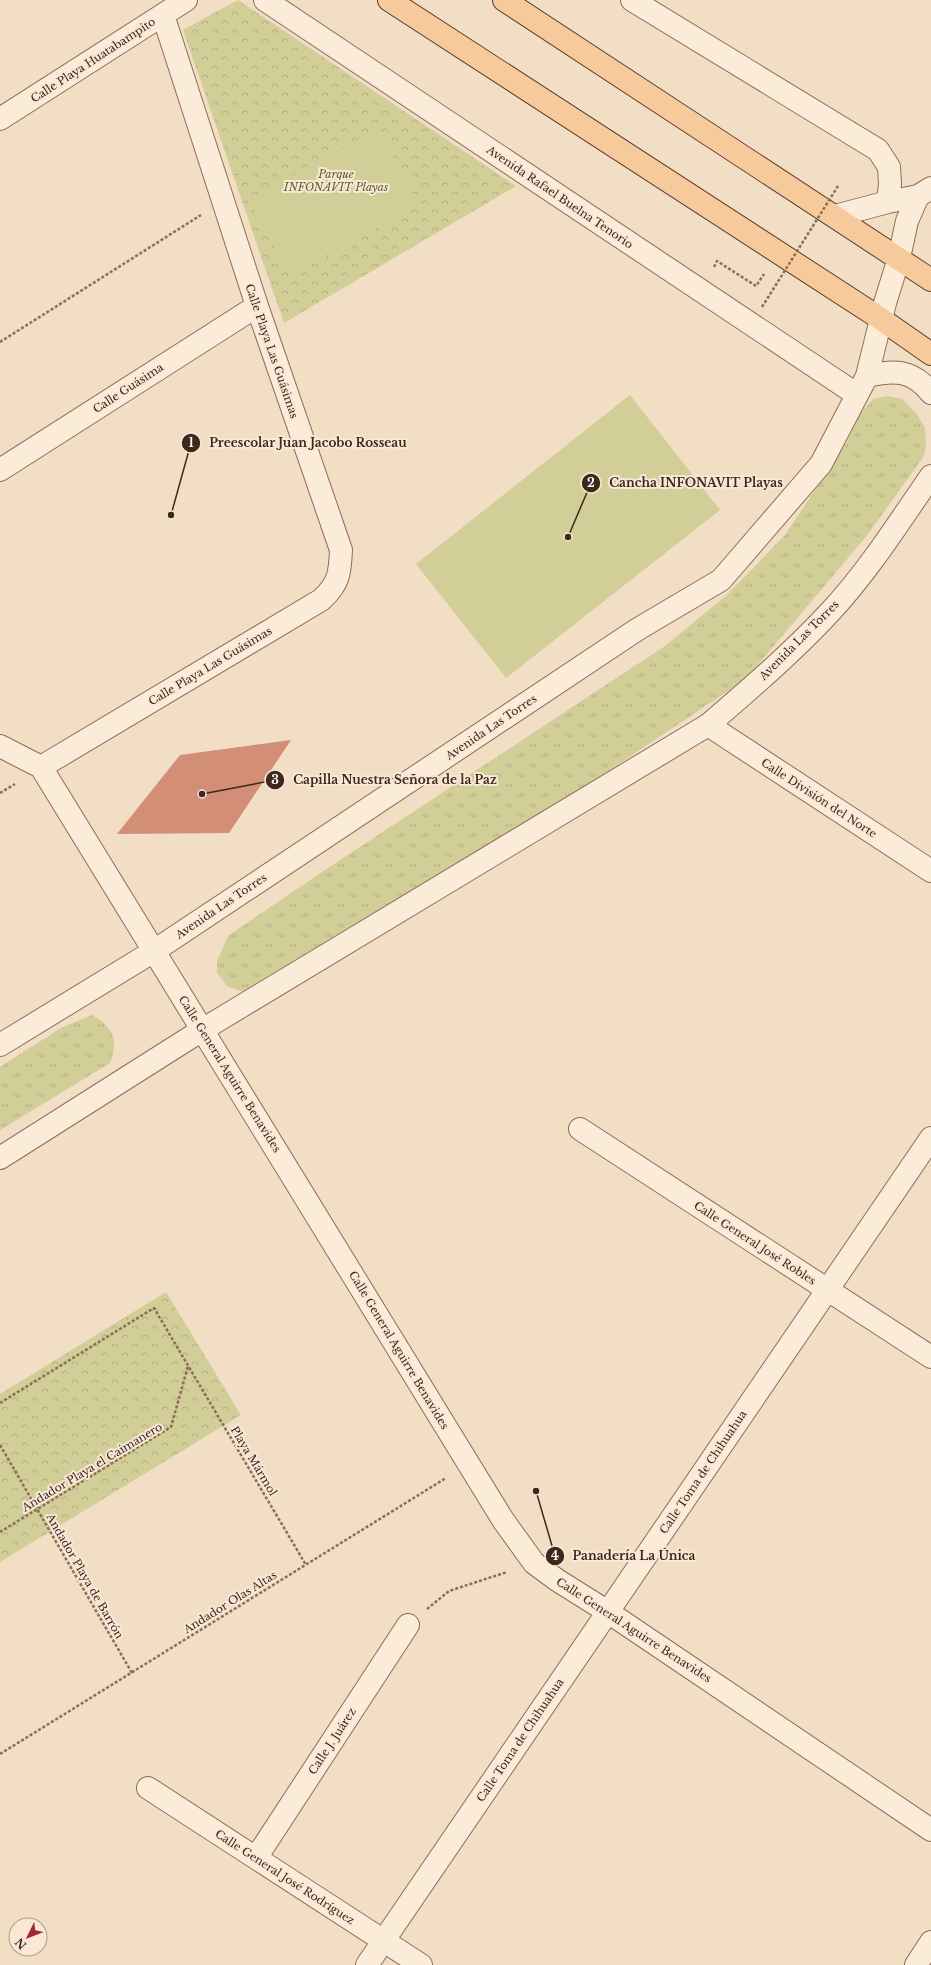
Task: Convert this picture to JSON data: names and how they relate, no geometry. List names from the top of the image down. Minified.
{"streets":{"street":["Calle Playa Huatabampito","Avenida Rafael Buelna Tenorio","Calle Playa Las Guásimas","Calle Guásima","Avenida Las Torres","Calle División del Norte","Calle General Aguirre Benavides","Calle General José Robles","Calle Toma de Chihuahua","Calle J. Juárez","Calle General José Rodríguez"],"path":["Playa Mármol","Andador Playa el Caimanero","Andador Playa de Barrón","Andador Olas Altas"]},"crossings":[["Calle Playa Huatabampito","Calle Playa Las Guásimas"],["Avenida Rafael Buelna Tenorio","Avenida Las Torres"],["Calle Playa Las Guásimas","Calle Guásima"],["Calle Playa Las Guásimas","Calle General Aguirre Benavides"],["Avenida Las Torres","Calle División del Norte"],["Avenida Las Torres","Calle General Aguirre Benavides"],["Calle General Aguirre Benavides","Calle Toma de Chihuahua"],["Calle General Aguirre Benavides","Andador Olas Altas"],["Calle General José Robles","Calle Toma de Chihuahua"],["Playa Mármol","Andador Playa el Caimanero"],["Playa Mármol","Andador Olas Altas"],["Andador Playa el Caimanero","Andador Playa de Barrón"],["Calle Toma de Chihuahua","Calle General José Rodríguez"],["Andador Playa de Barrón","Andador Olas Altas"],["Calle J. Juárez","Calle General José Rodríguez"]],"parks":["Parque INFONAVIT Playas"],"places":["Preescolar Juan Jacobo Rosseau","Cancha INFONAVIT Playas","Capilla Nuestra Señora de la Paz","Panadería La Única"],"north":"bottom left"}
